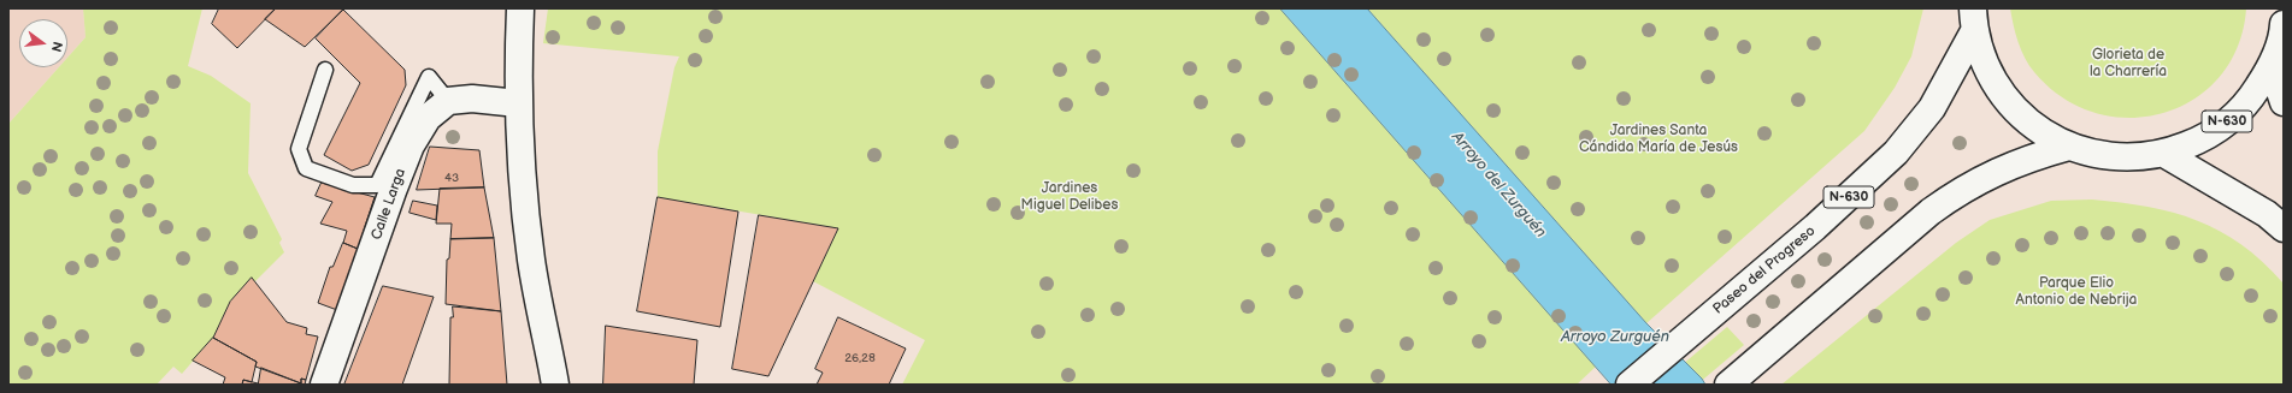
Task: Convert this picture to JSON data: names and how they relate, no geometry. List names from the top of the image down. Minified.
{"streets":{"main road":["N-630","Calle Larga","Paseo del Progreso"]},"crossings":[["N-630","Paseo del Progreso"]],"water":["Arroyo del Zurguén","Arroyo Zurguén"],"parks":["Glorieta de la Charrería","Jardines Santa Cándida María de Jesús","Jardines Miguel Delibes","Parque Elio Antonio de Nebrija"],"house_numbers":["43","26,28"],"north":"right"}
